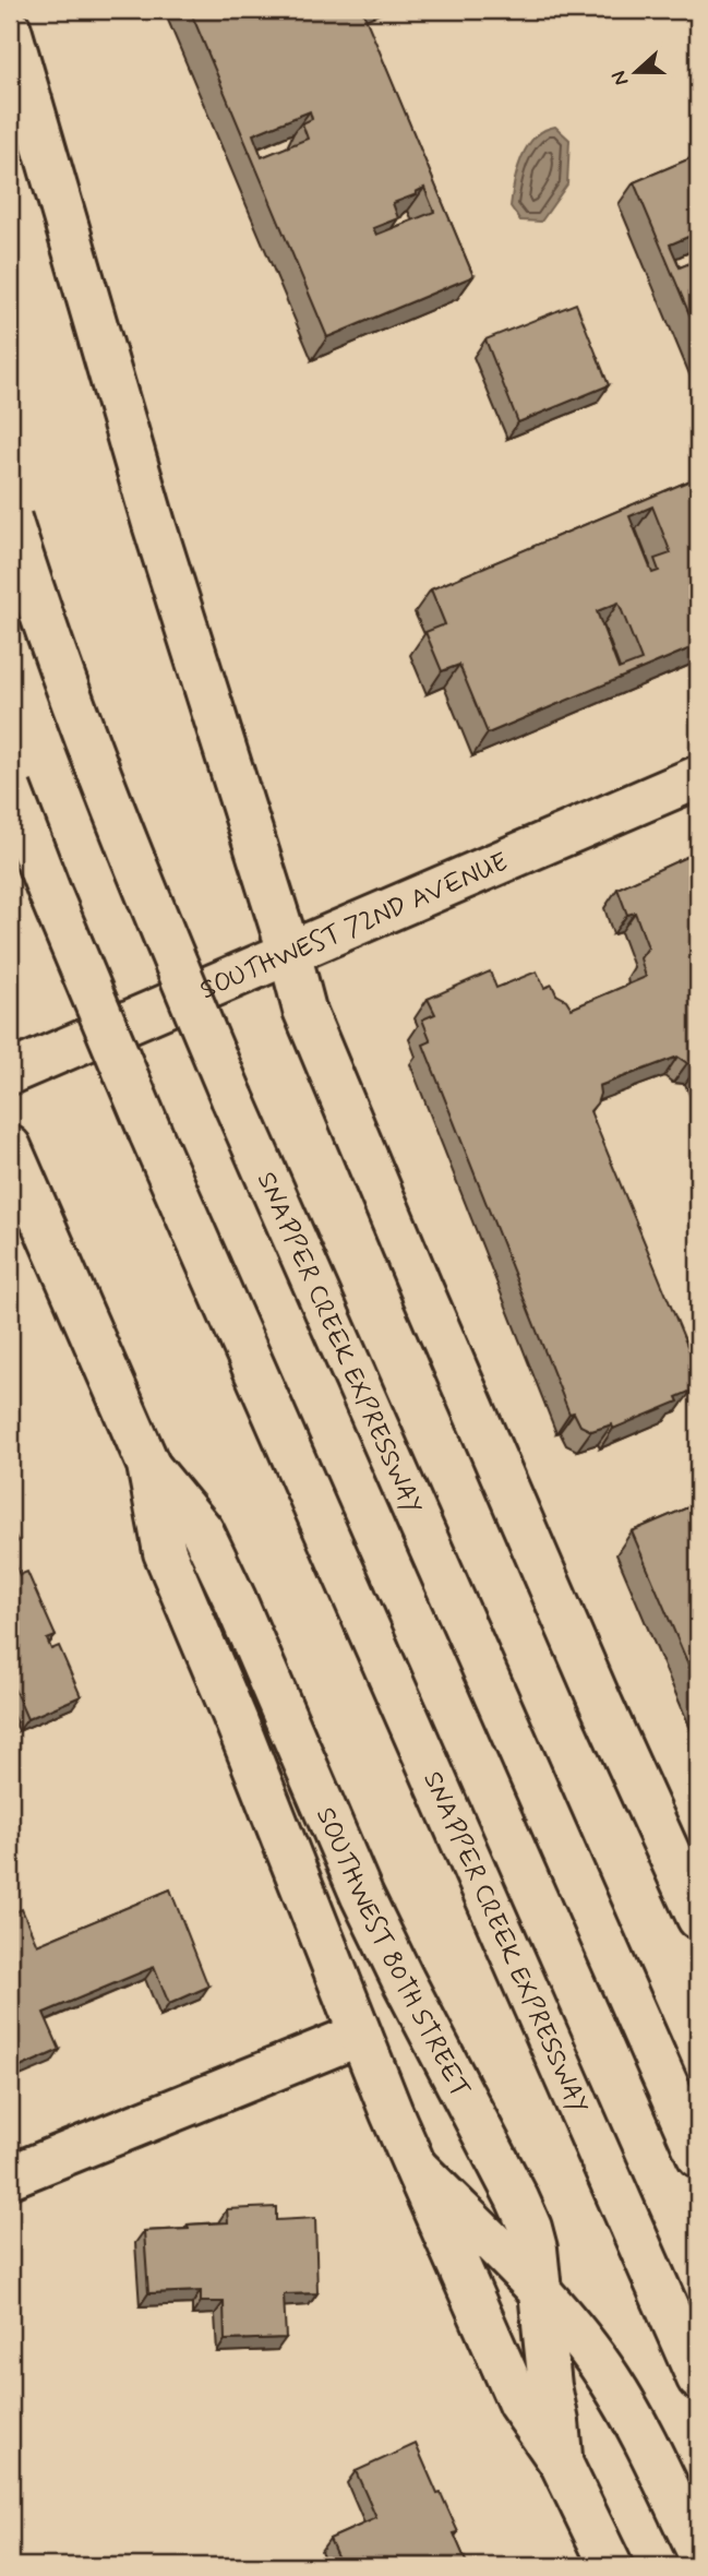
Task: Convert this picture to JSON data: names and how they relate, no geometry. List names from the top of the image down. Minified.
{"streets":{"main road":["SOUTHWEST 72ND AVENUE","SNAPPER CREEK EXPRESSWAY","SOUTHWEST 80TH STREET"]},"north":"left"}
